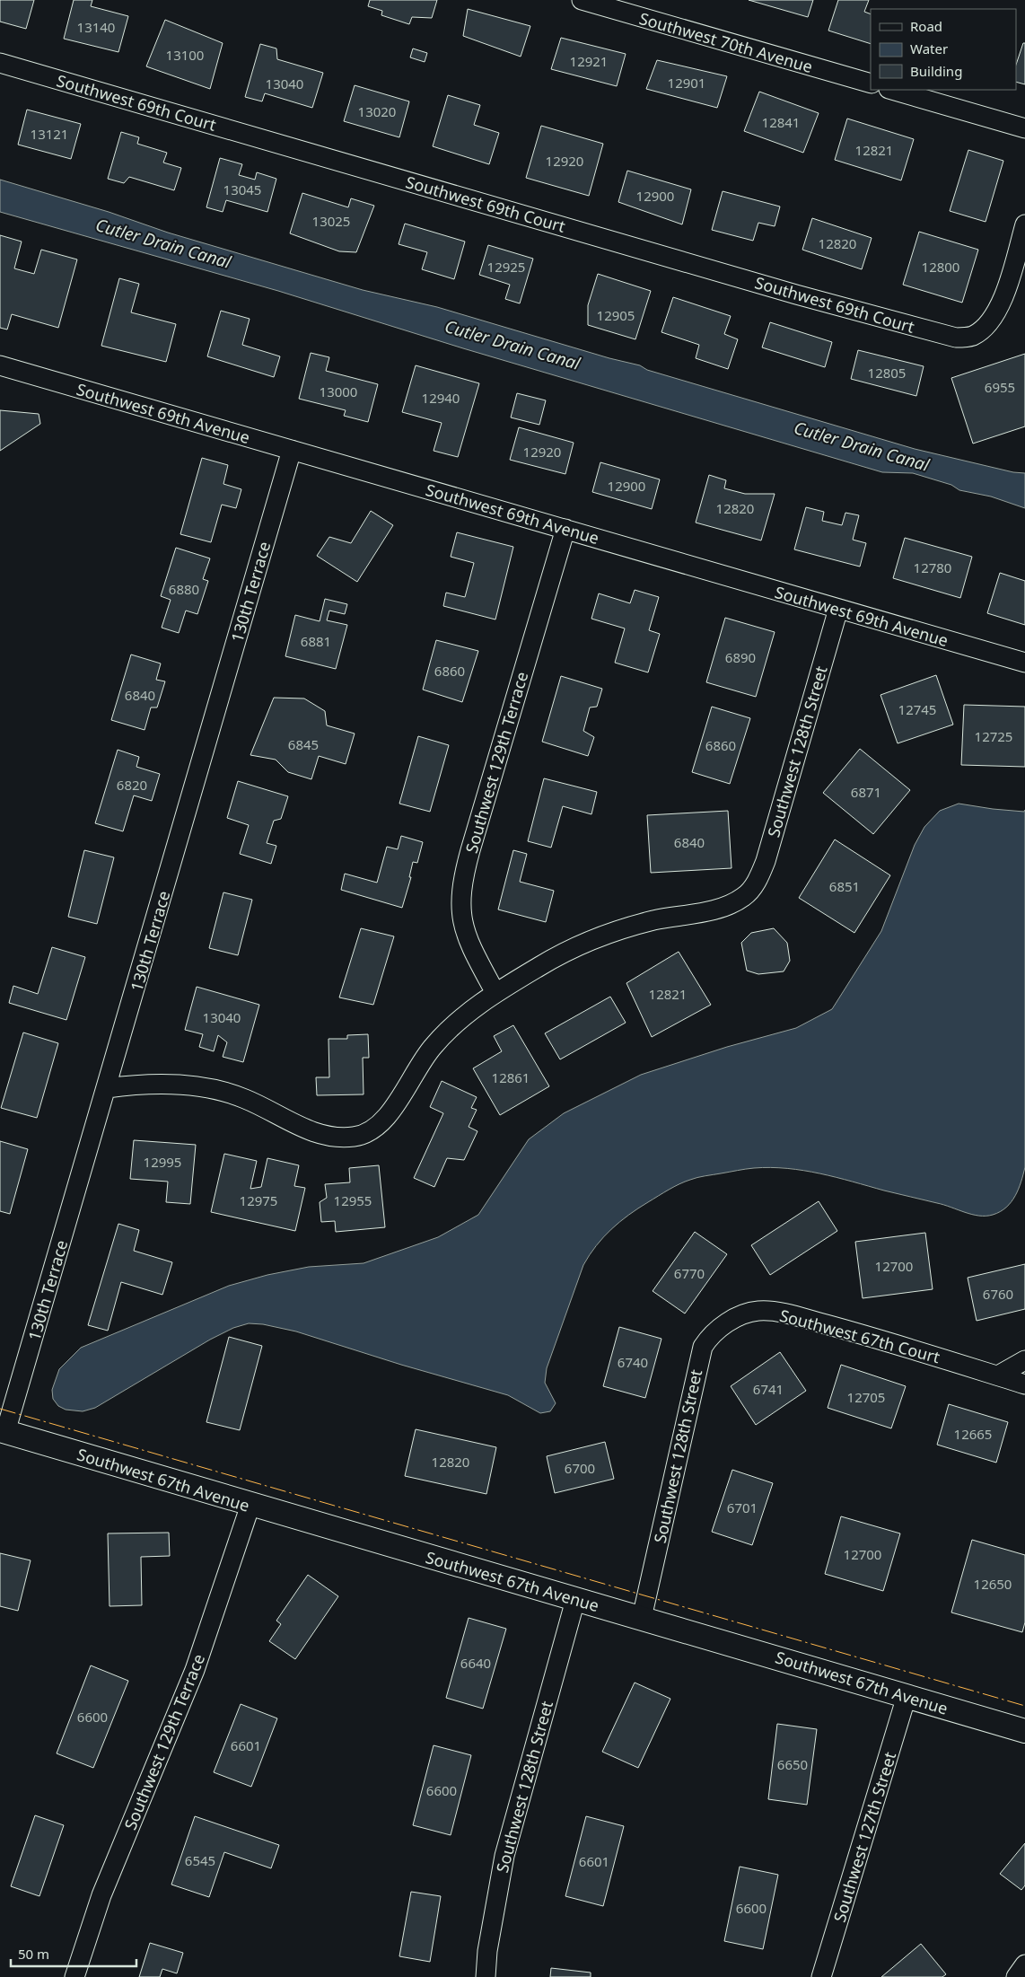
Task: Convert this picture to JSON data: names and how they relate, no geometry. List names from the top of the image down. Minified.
{"streets":{"main road":["Southwest 67th Avenue"],"street":["Southwest 70th Avenue","Southwest 69th Court","Southwest 69th Avenue","130th Terrace","Southwest 128th Street","Southwest 129th Terrace","Southwest 67th Court","Southwest 127th Street"]},"crossings":[["Southwest 69th Avenue","130th Terrace"],["Southwest 69th Avenue","Southwest 128th Street"],["Southwest 69th Avenue","Southwest 129th Terrace"],["130th Terrace","Southwest 67th Avenue"],["Southwest 128th Street","Southwest 129th Terrace"],["Southwest 128th Street","Southwest 67th Court"],["Southwest 128th Street","Southwest 67th Avenue"],["Southwest 129th Terrace","Southwest 67th Avenue"],["Southwest 67th Avenue","Southwest 127th Street"]],"water":["Cutler Drain Canal"],"house_numbers":["13140","13100","12921","12901","13040","13020","12841","13121","12821","12920","13045","12900","13025","12820","12925","12800","12905","12805","6955","13000","12940","12920","12900","12820","12780","6880","6881","6890","6860","6840","12745","12725","6845","6860","6820","6871","6840","6851","12821","13040","12861","12995","12975","12955","12700","6770","6760","6740","6741","12705","12665","12820","6700","6701","12700","12650","6640","6600","6601","6650","6600","6545","6601","6600"],"legend":["Road","Water","Building"],"scale_bar":"50 m"}
